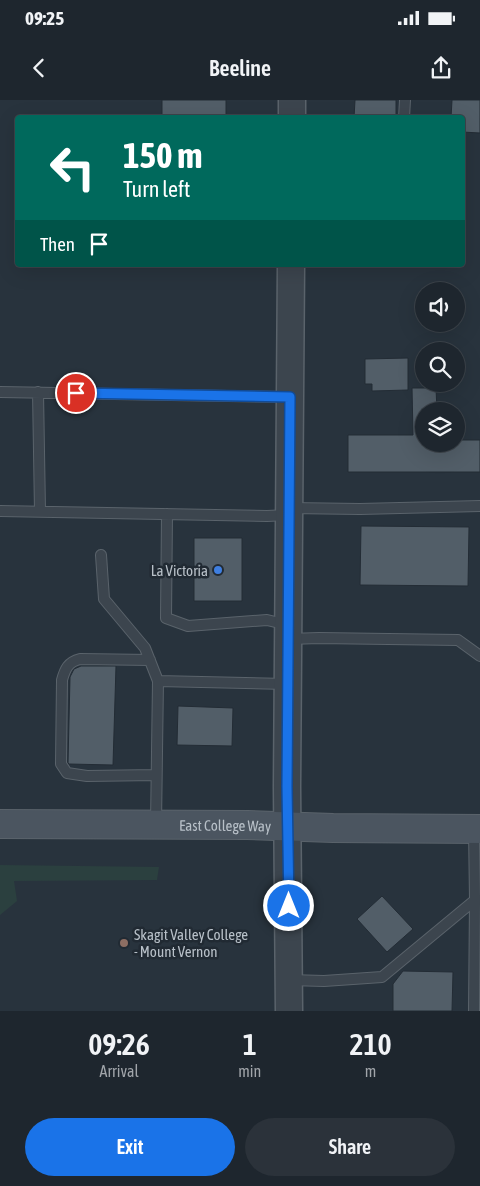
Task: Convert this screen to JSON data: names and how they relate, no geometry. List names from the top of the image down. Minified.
{"streets":{"main road":["East College Way"]},"places":["La Victoria","Skagit Valley College - Mount Vernon"],"page":{"status":"09:25","header":"Beeline","turn":["150 m","Turn left"],"then":"Then","eta":["09:26","Arrival","1","min","210","m"],"buttons":["Exit","Share"]}}
